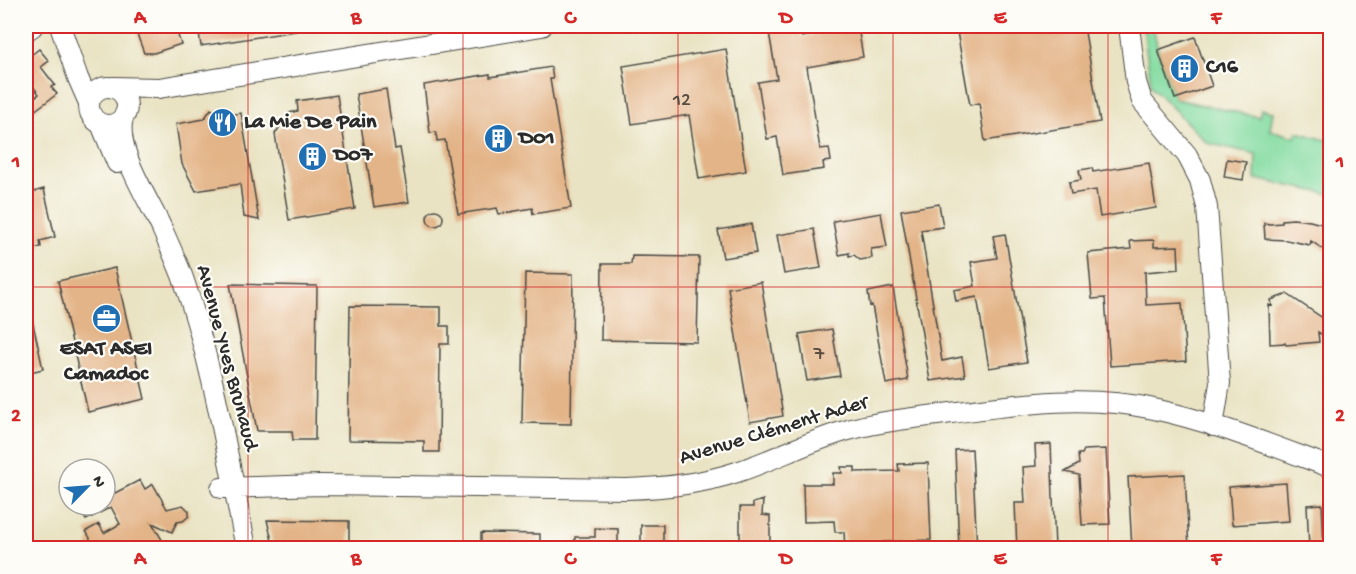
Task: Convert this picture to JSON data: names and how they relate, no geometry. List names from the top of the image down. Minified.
{"streets":{"street":["Avenue Yves Brunaud","Avenue Clément Ader"]},"crossings":[["Avenue Yves Brunaud","Avenue Clément Ader"]],"places":{"building":["C16","D01","D07"],"restaurant":["La Mie De Pain"],"office":["ESAT ASEI Camadoc"]},"house_numbers":["12","7"],"north":"top right","grid":{"columns":["A","B","C","D","E","F"],"rows":["1","2"]}}
